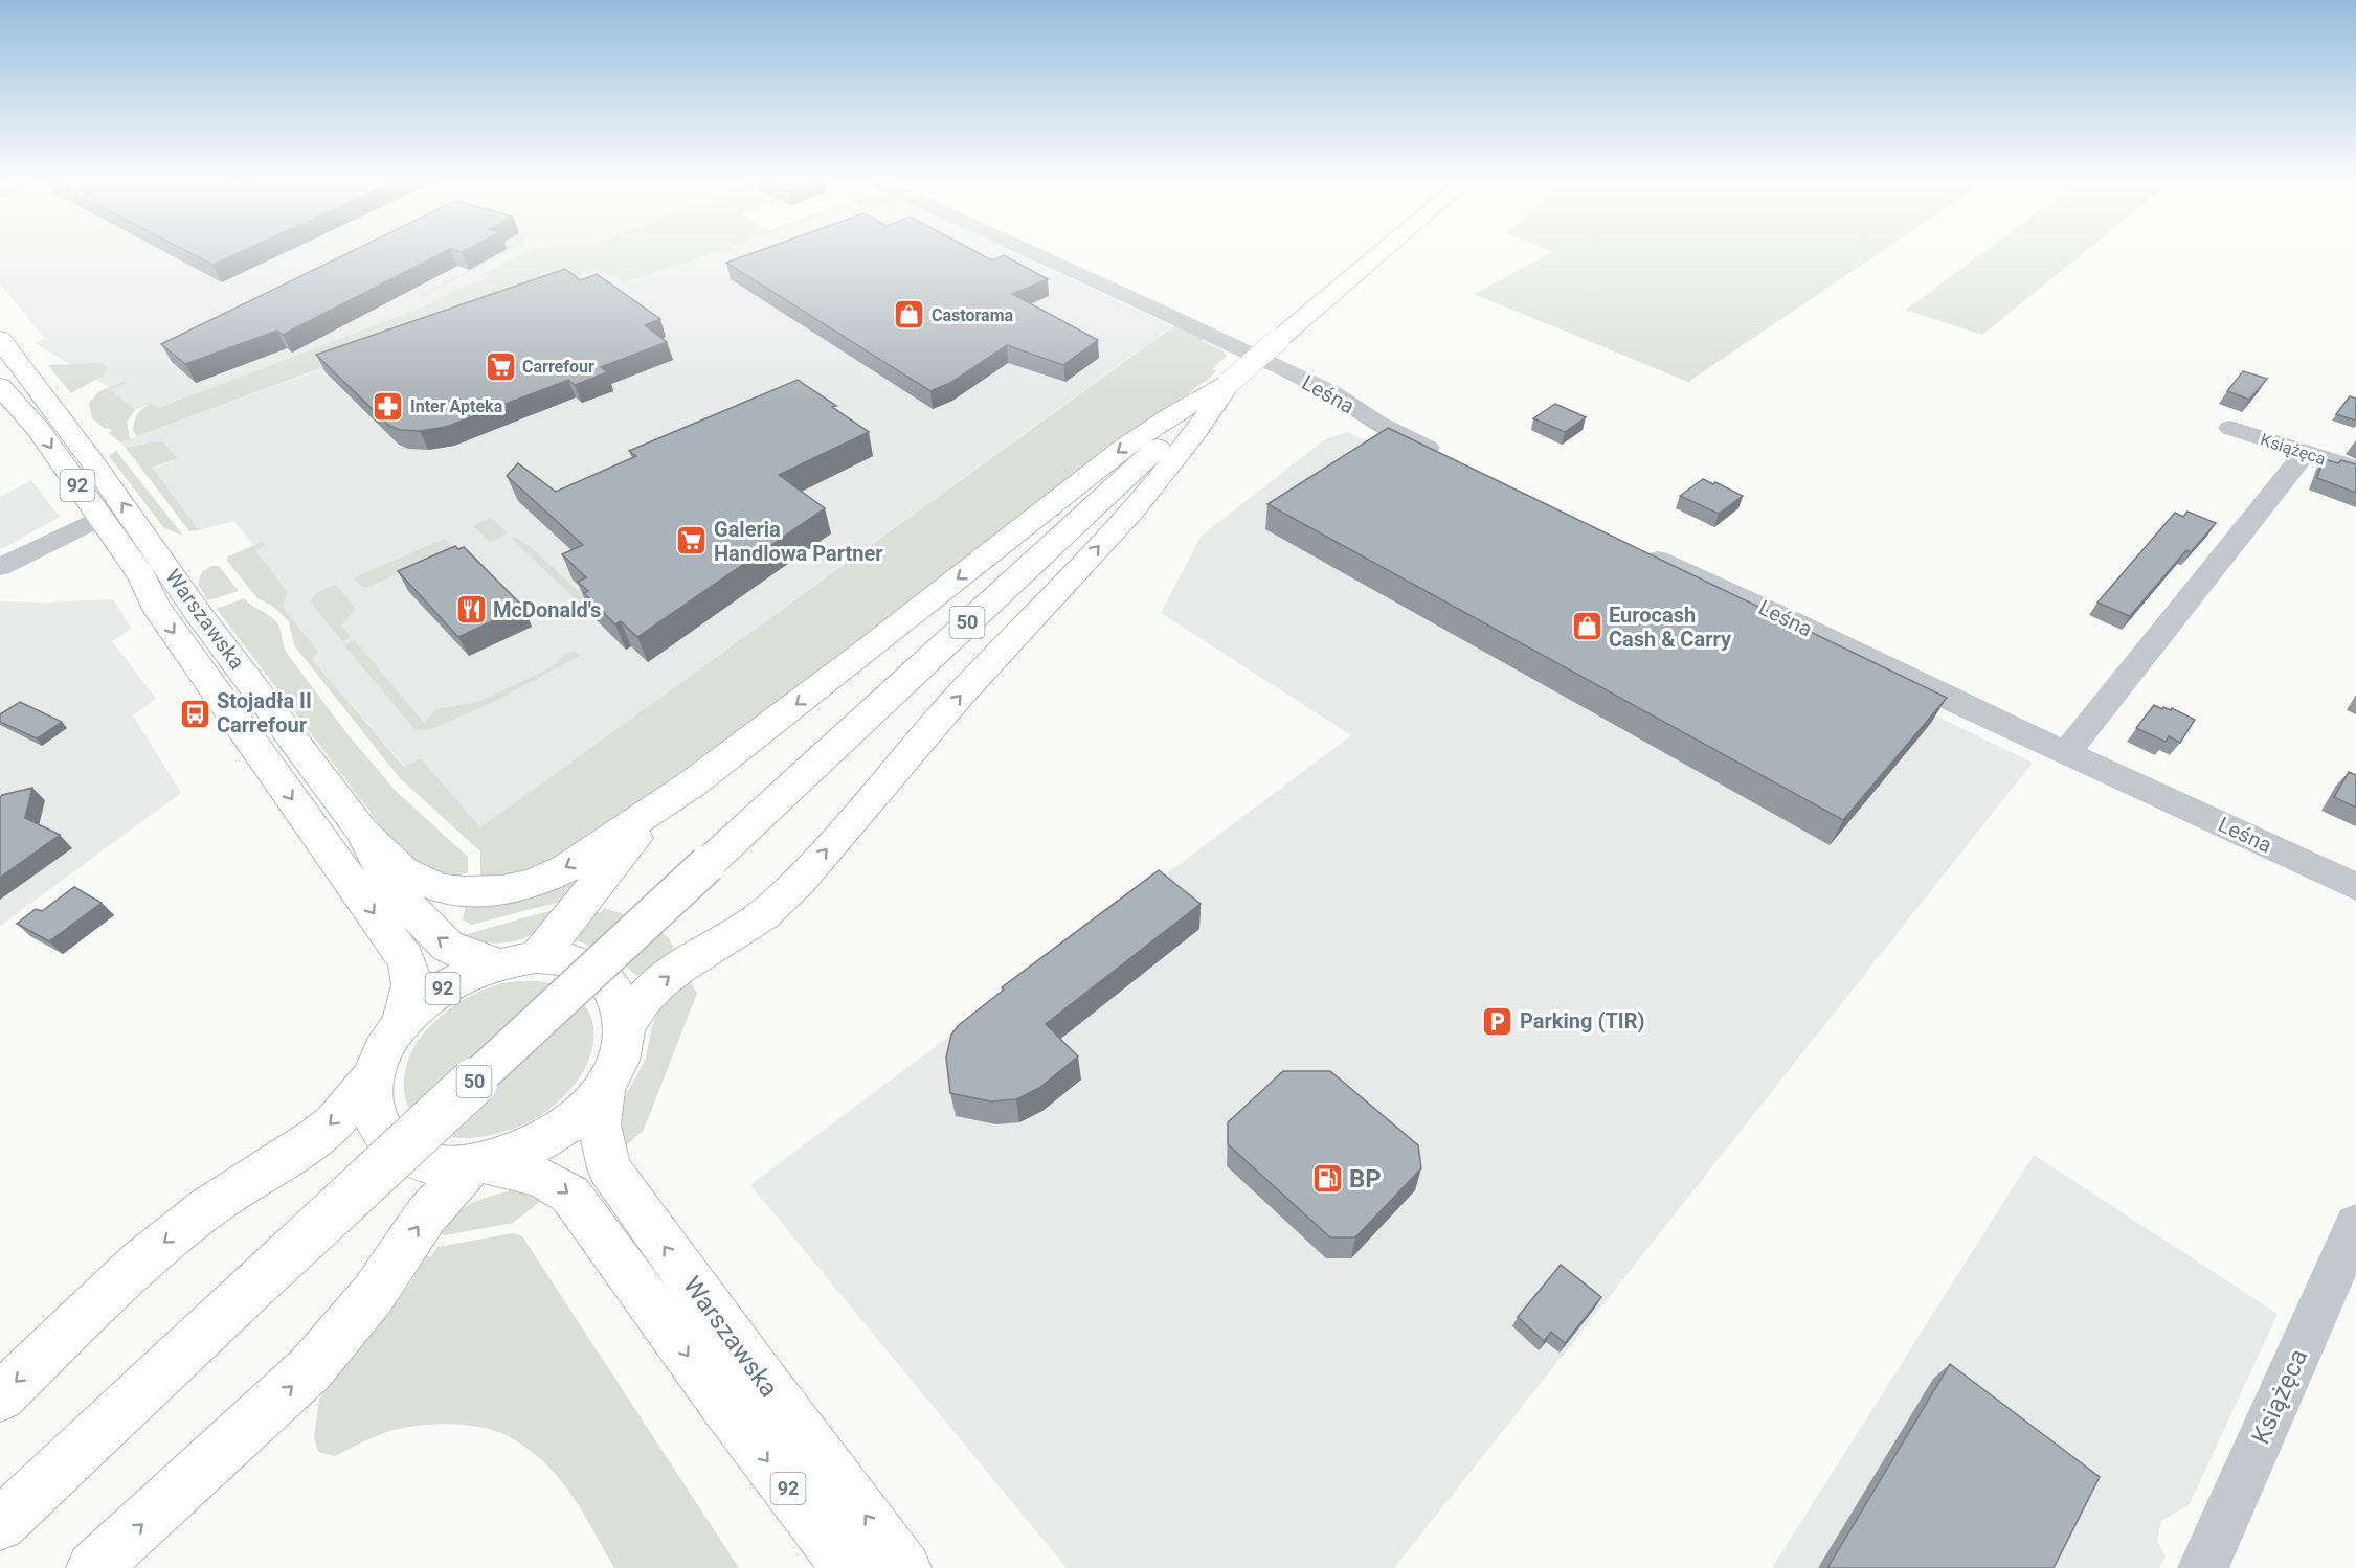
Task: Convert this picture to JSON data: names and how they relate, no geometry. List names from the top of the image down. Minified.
{"streets":{"main road":["92","Warszawska","50"],"street":["Leśna","Książęca"]},"crossings":[["92","Warszawska"]],"places":{"shop":["Castorama","Eurocash Cash & Carry"],"supermarket":["Carrefour","Galeria Handlowa Partner"],"pharmacy":["Inter Apteka"],"restaurant":["McDonald's"],"bus stop":["Stojadła II Carrefour"],"parking":["Parking (TIR)"],"fuel station":["BP"]}}
